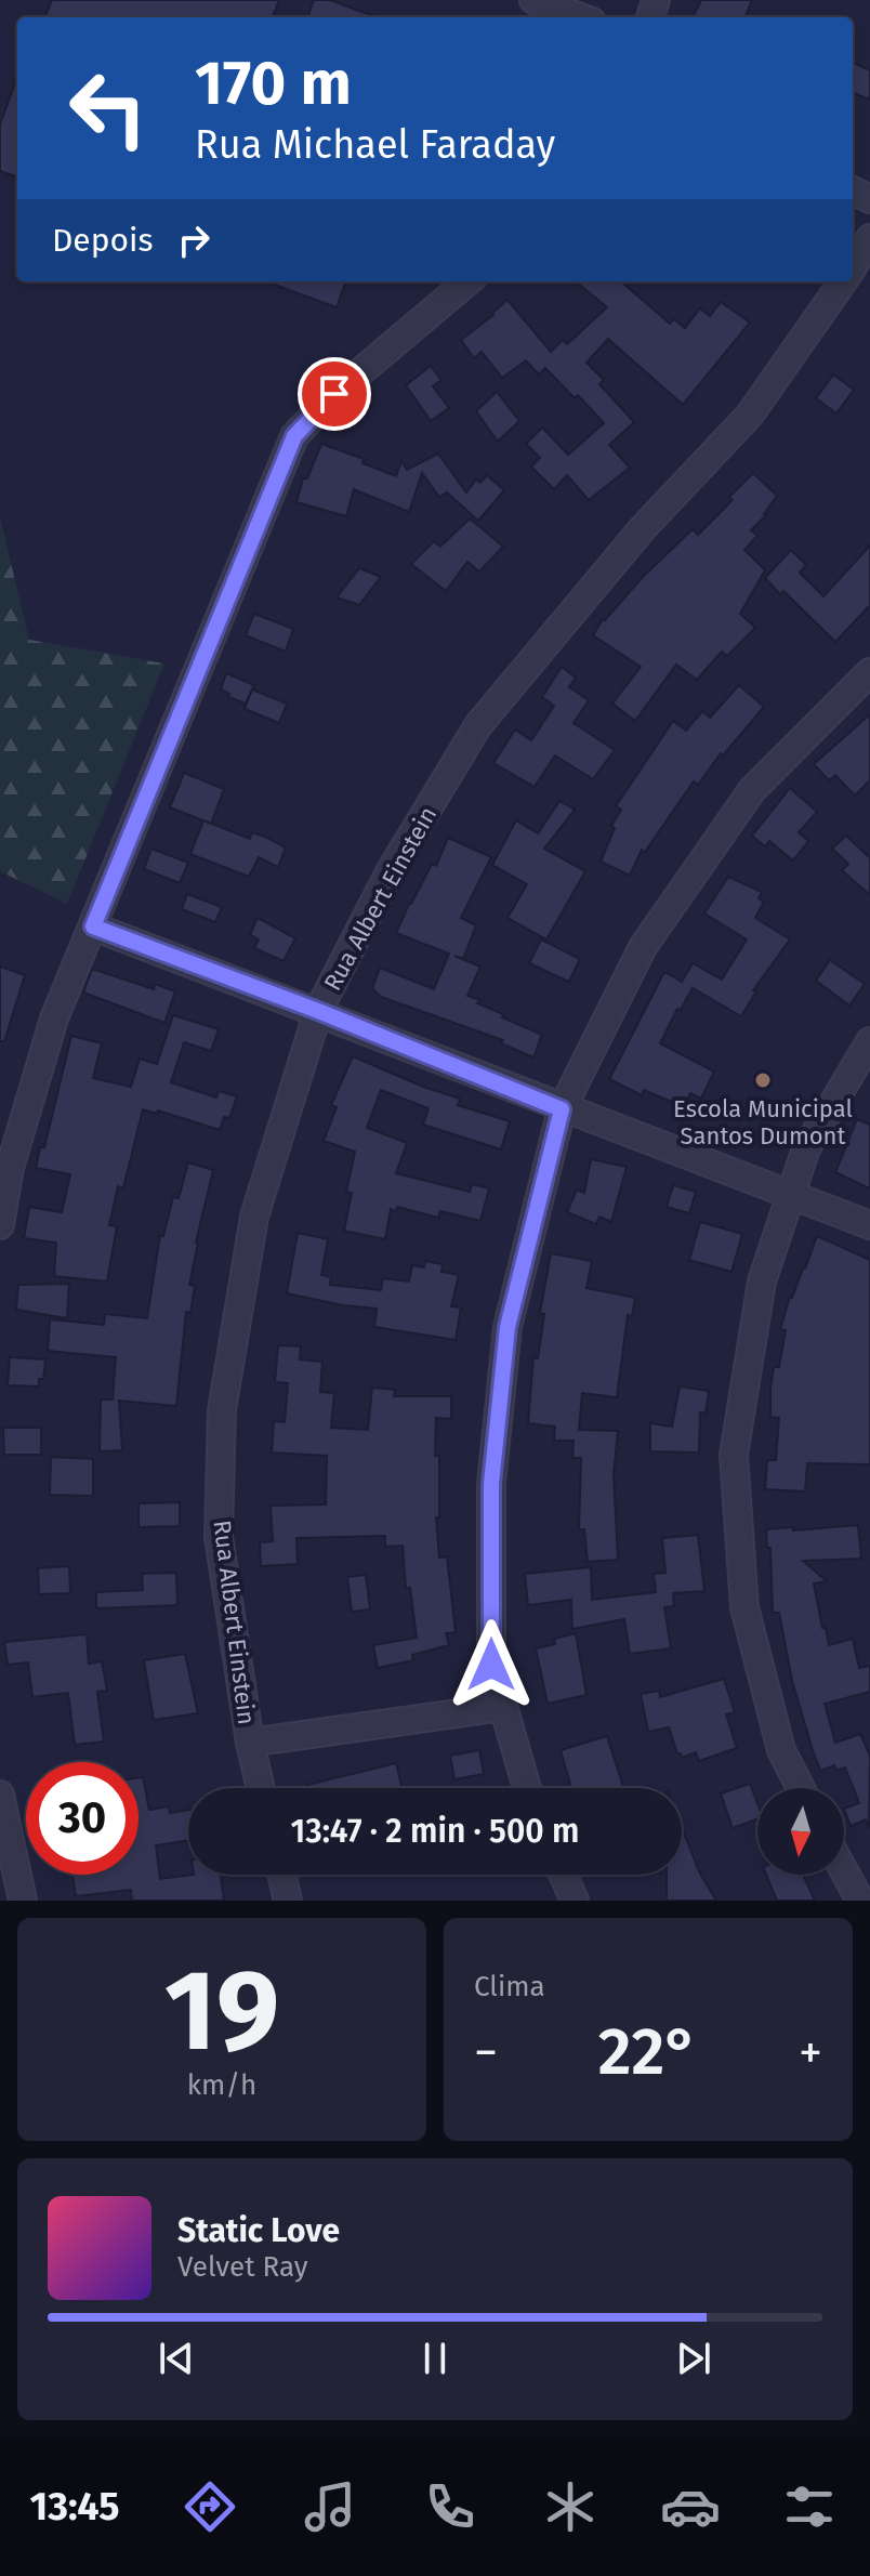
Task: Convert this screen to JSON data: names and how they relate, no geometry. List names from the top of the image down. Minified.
{"streets":{"street":["Rua Albert Einstein"]},"places":["Escola Municipal Santos Dumont"],"north":"bottom","page":{"turn":["170 m","Rua Michael Faraday"],"then":"Depois","limit":"30","trip":"13:47 · 2 min · 500 m","tile":[["19","km/h"],"Clima"],"heat":["−","22°","+"],"song":["Static Love","Velvet Ray"],"tabs":"13:45"}}
